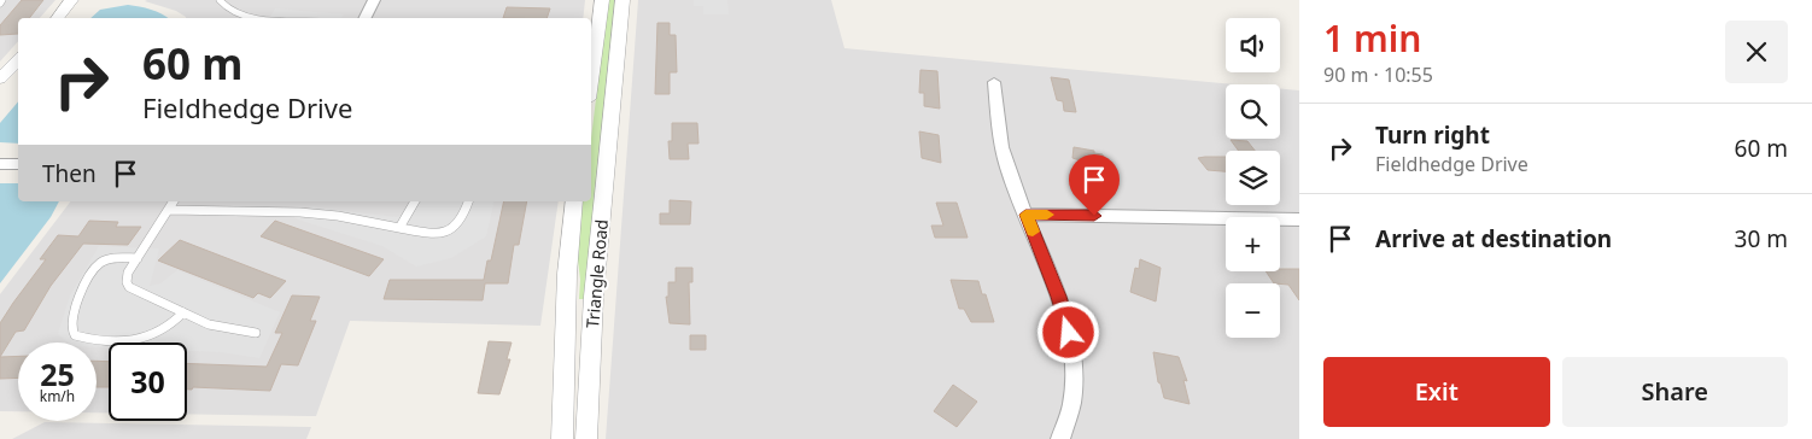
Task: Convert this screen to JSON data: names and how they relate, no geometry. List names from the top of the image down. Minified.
{"streets":{"street":["Triangle Road"]},"page":{"heading":["1 min","90 m · 10:55"],"map_buttons":["+","−"],"turn":["60 m","Fieldhedge Drive"],"list":[{"name":"Turn right","note":"Fieldhedge Drive","value":"60 m"},{"name":"Arrive at destination","value":"30 m"}],"then":"Then","speed":"25 km/h","limit":"30","buttons":["Exit","Share"]}}
